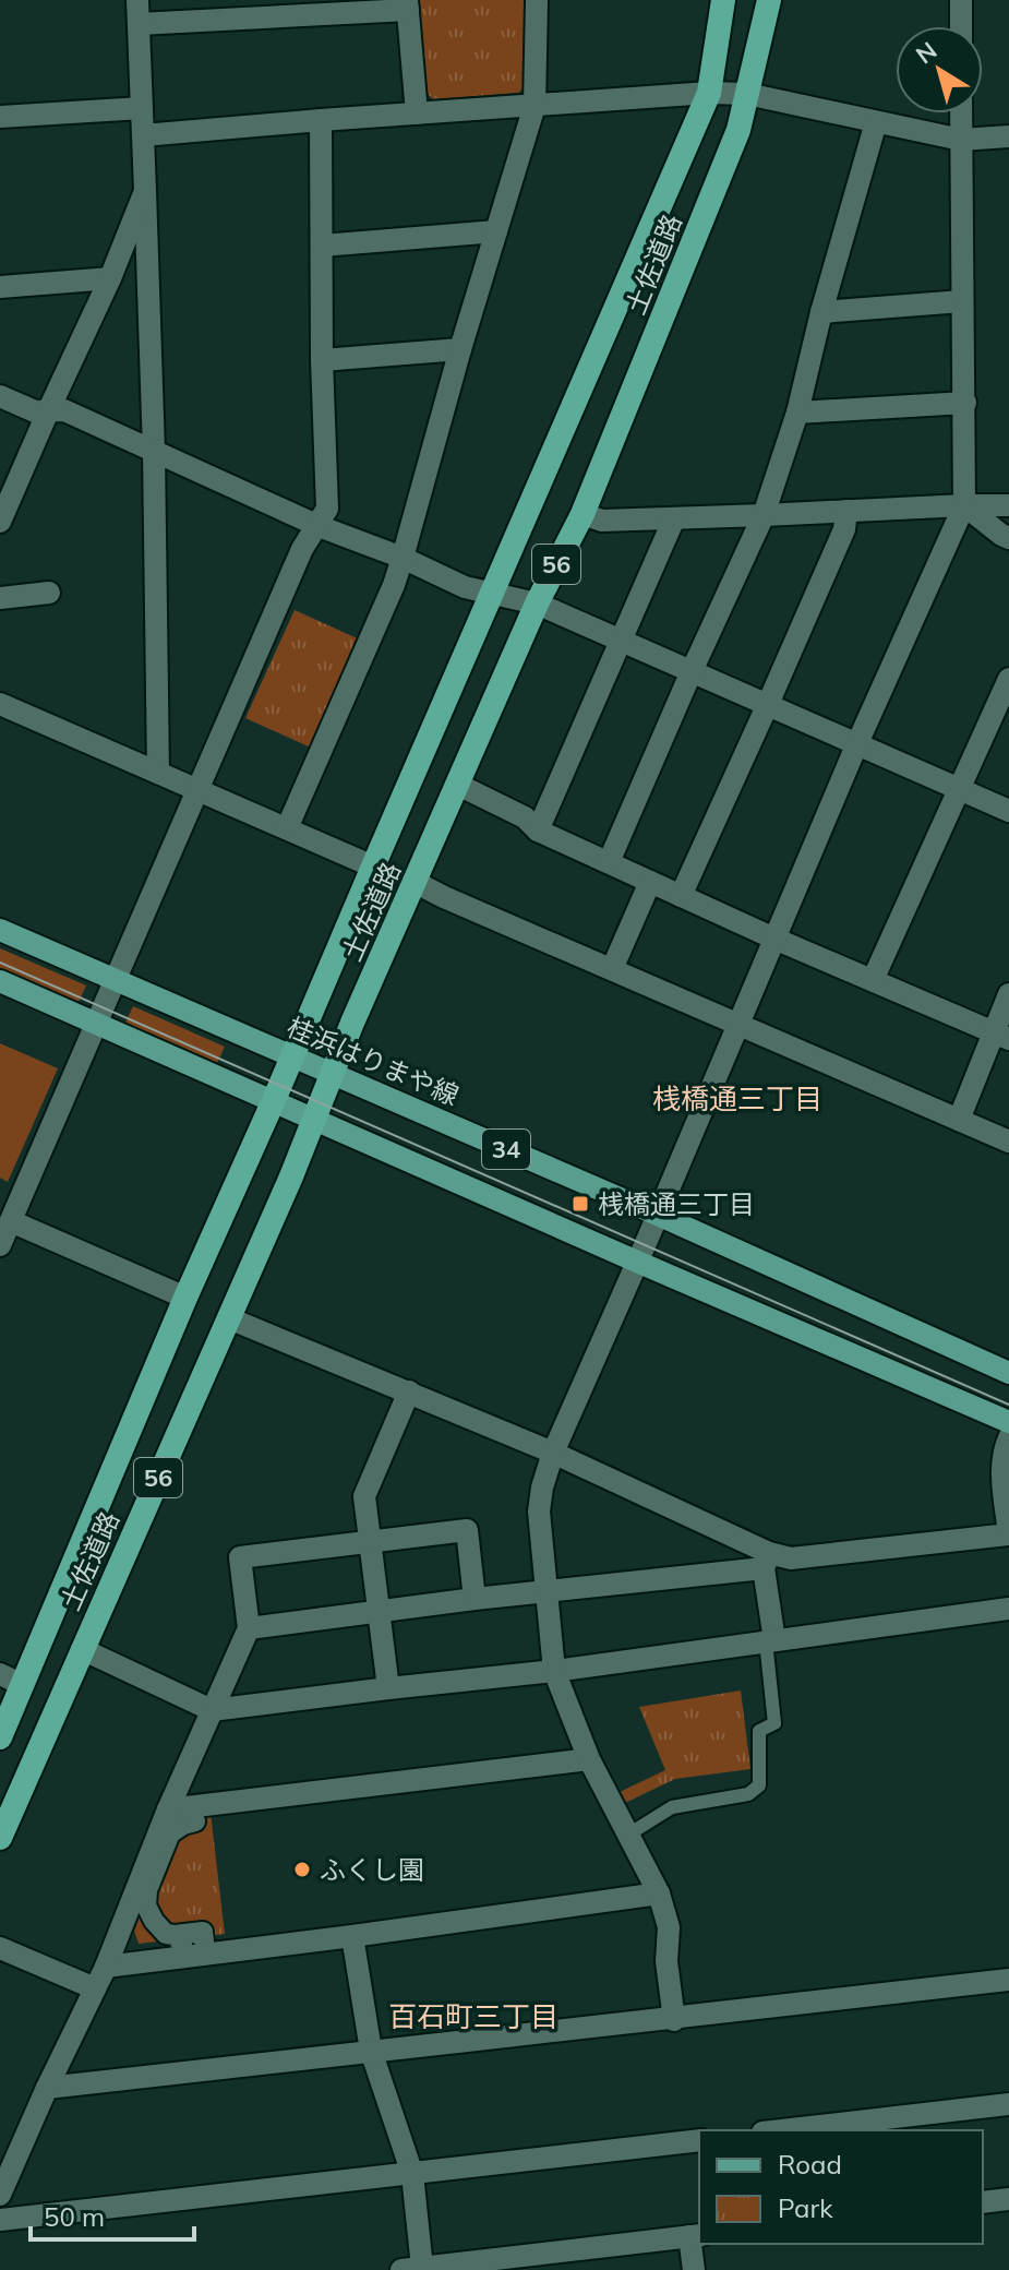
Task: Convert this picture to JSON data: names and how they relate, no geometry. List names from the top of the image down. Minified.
{"streets":{"highway":["土佐道路","56"],"main road":["桂浜はりまや線","34"]},"crossings":[["土佐道路","桂浜はりまや線"],["土佐道路","34"]],"districts":["桟橋通三丁目","百石町三丁目"],"places":{"transit":["桟橋通三丁目"],"other":["ふくし園"]},"legend":["Road","Park"],"scale_bar":"50 m","north":"top left"}
